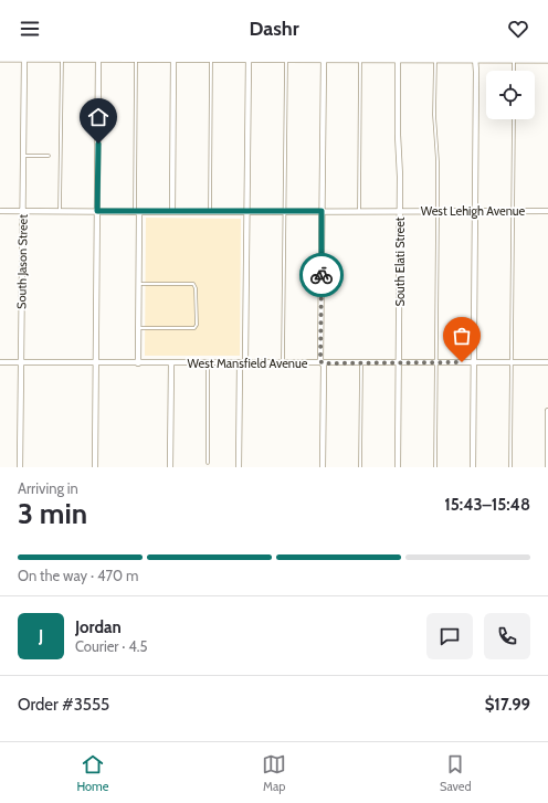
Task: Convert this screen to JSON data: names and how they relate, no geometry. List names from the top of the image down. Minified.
{"streets":{"street":["West Lehigh Avenue","South Jason Street","South Elati Street","West Mansfield Avenue"]},"crossings":[["West Lehigh Avenue","South Jason Street"],["West Lehigh Avenue","South Elati Street"],["South Jason Street","West Mansfield Avenue"],["South Elati Street","West Mansfield Avenue"]],"page":{"header":"Dashr","heading":["3 min","Arriving in","15:43–15:48"],"panel":["Jordan","Courier · 4.5","Order #3555","$17.99"],"bar":"On the way · 470 m","round":"J","tabs":["Home","Map","Saved"]}}
